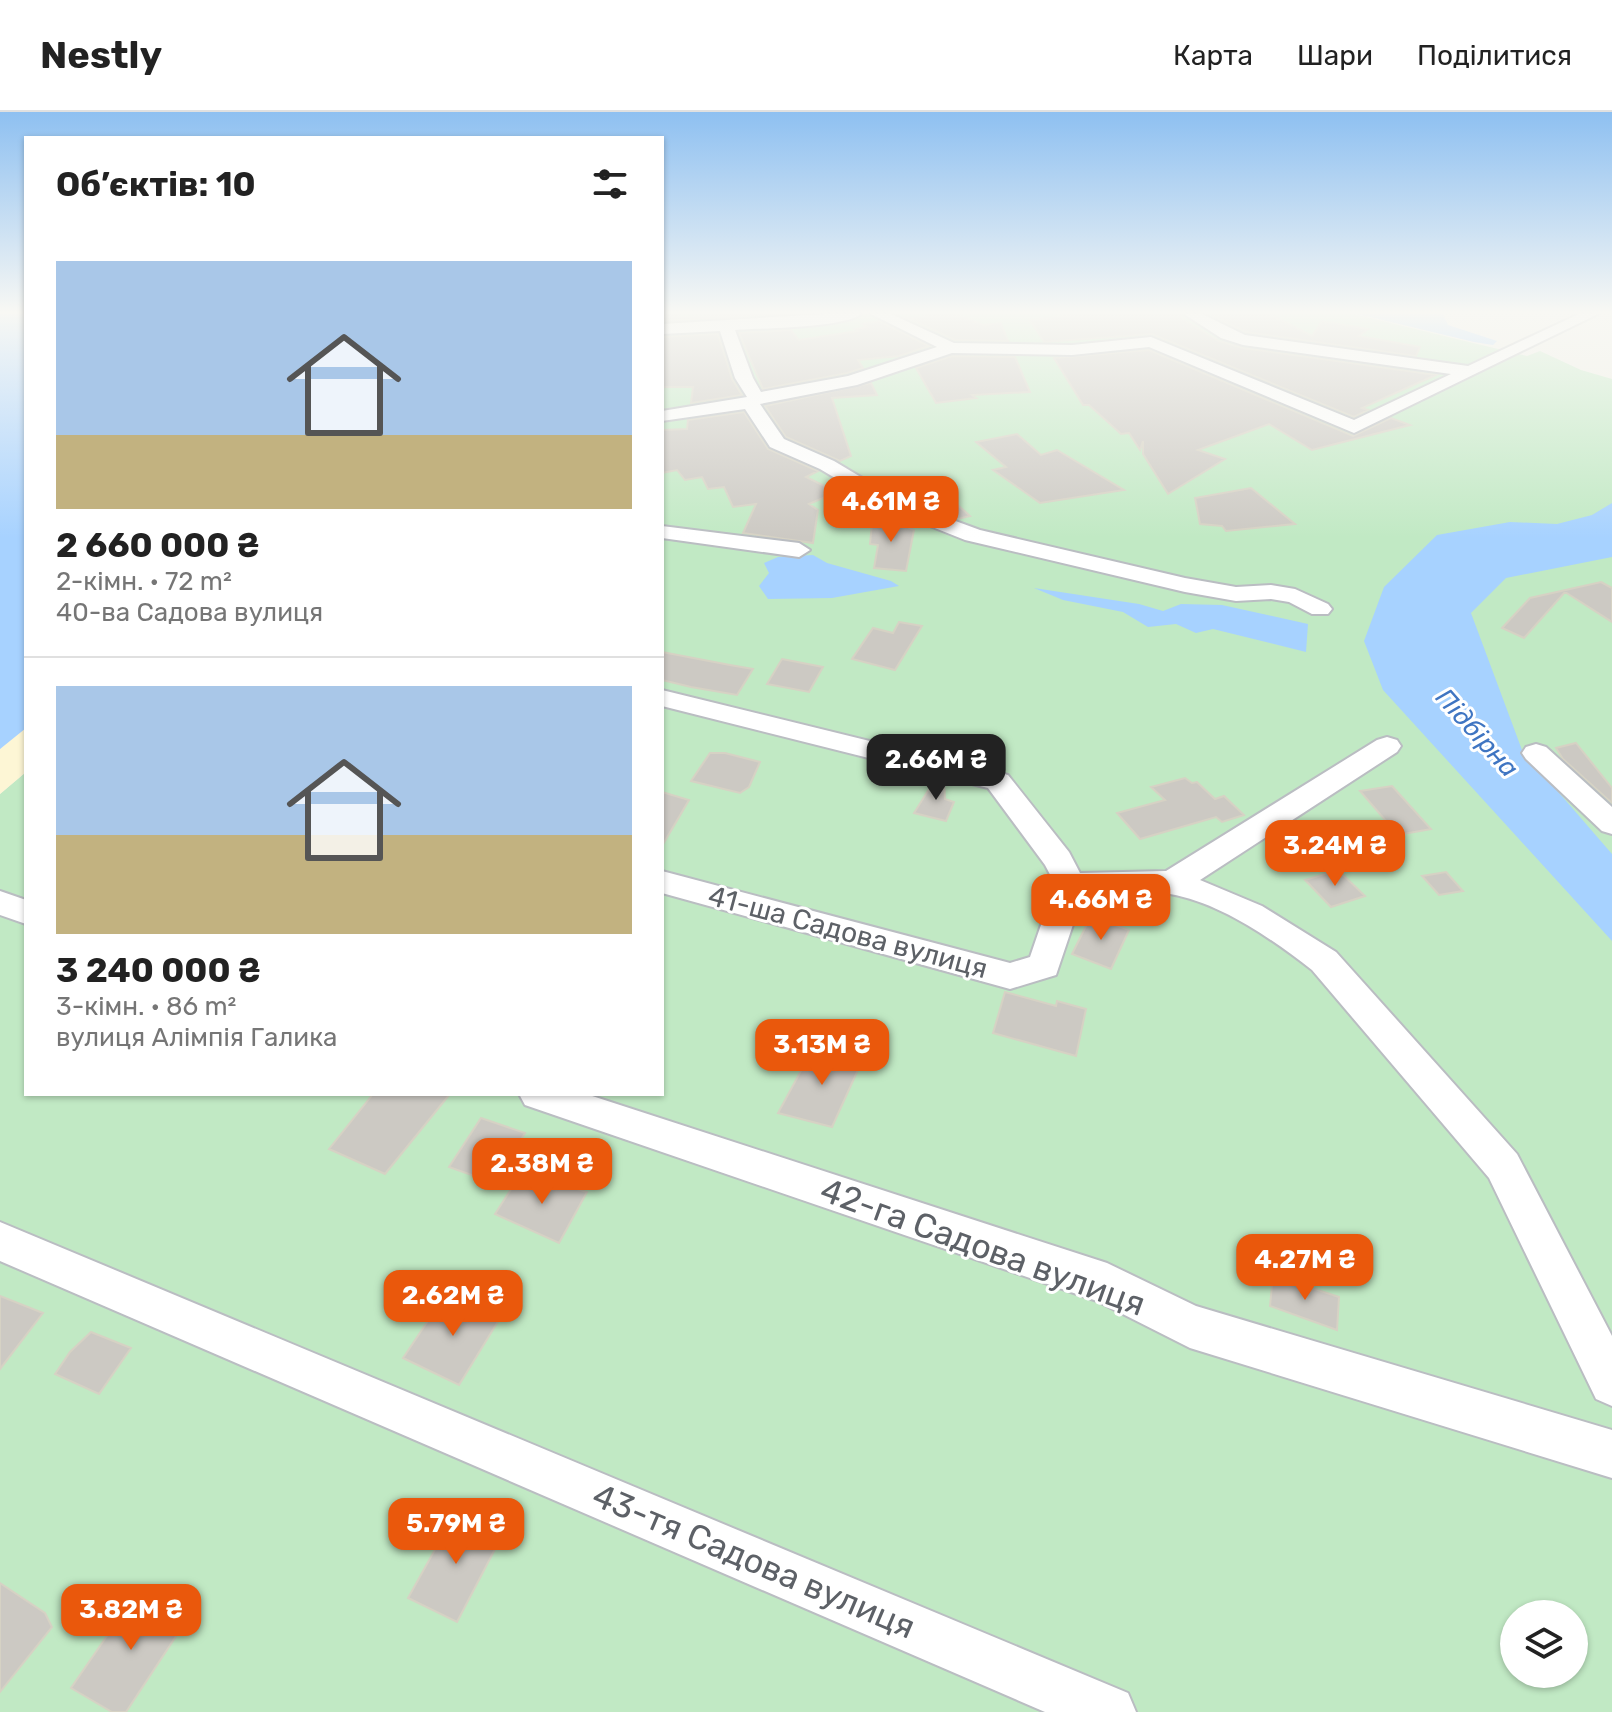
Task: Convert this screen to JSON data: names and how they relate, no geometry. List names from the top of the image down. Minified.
{"streets":{"street":["41-ша Садова вулиця","42-га Садова вулиця","43-тя Садова вулиця"]},"water":["Підбірна"],"page":{"header":"Nestly","nav":["Карта","Шари","Поділитися"],"heading":"Об’єктів: 10","list":[{"name":"2 660 000 ₴","note":"2-кімн. · 72 m² · 40-ва Садова вулиця"},{"name":"3 240 000 ₴","note":"3-кімн. · 86 m² · вулиця Алімпія Галика"}],"price":["4.61M ₴","2.66M ₴","3.24M ₴","4.66M ₴","3.13M ₴","2.38M ₴","4.27M ₴","2.62M ₴","5.79M ₴","3.82M ₴"]}}
